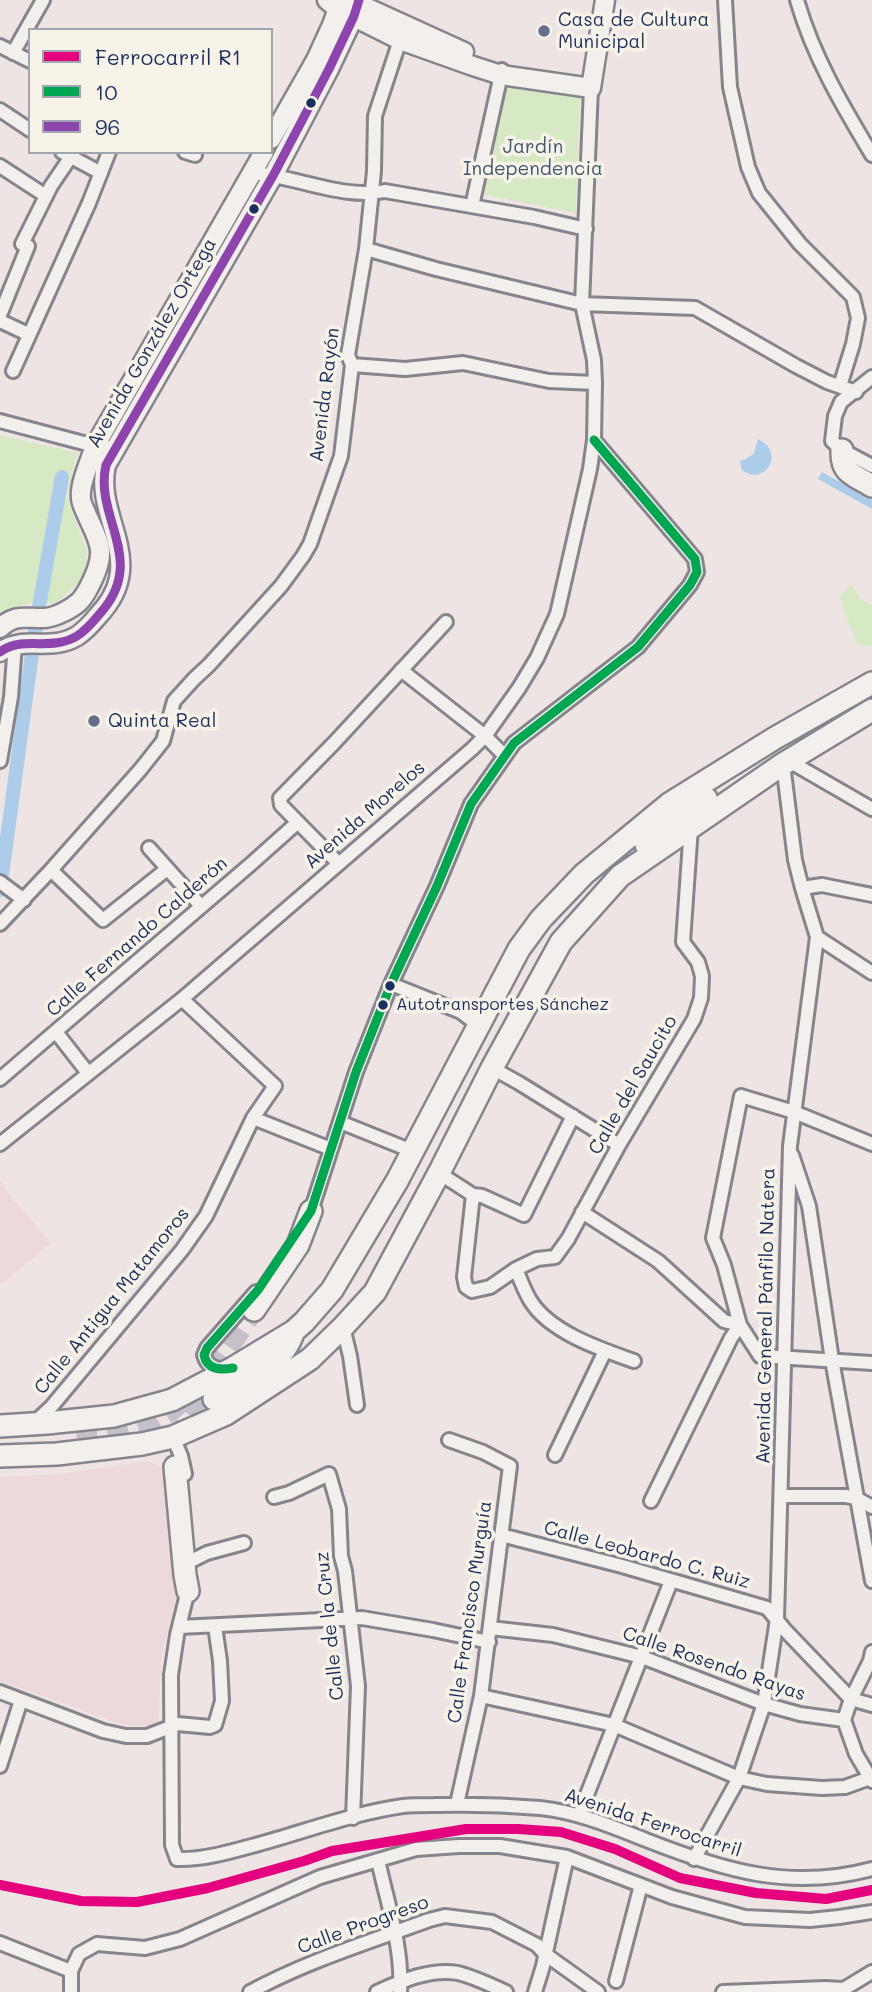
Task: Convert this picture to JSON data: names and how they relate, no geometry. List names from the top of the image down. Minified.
{"streets":{"street":["Avenida González Ortega","Avenida Rayón","Avenida Morelos","Calle Fernando Calderón","Calle del Saucito","Calle Antigua Matamoros","Avenida General Pánfilo Natera","Calle Leobardo C. Ruiz","Calle Francisco Murguía","Calle de la Cruz","Calle Rosendo Rayas","Avenida Ferrocarril","Calle Progreso"]},"crossings":[["Avenida Morelos","Calle Antigua Matamoros"],["Avenida General Pánfilo Natera","Calle Leobardo C. Ruiz"],["Avenida General Pánfilo Natera","Calle Rosendo Rayas"],["Avenida General Pánfilo Natera","Avenida Ferrocarril"],["Calle Leobardo C. Ruiz","Calle Francisco Murguía"],["Calle Francisco Murguía","Calle Rosendo Rayas"],["Calle Francisco Murguía","Avenida Ferrocarril"],["Calle de la Cruz","Avenida Ferrocarril"]],"parks":["Jardín Independencia"],"places":["Casa de Cultura Municipal","Quinta Real","Autotransportes Sánchez"],"lines":["transit line 96","transit line 10","rail line R1"],"legend":["Ferrocarril R1","10","96"]}
